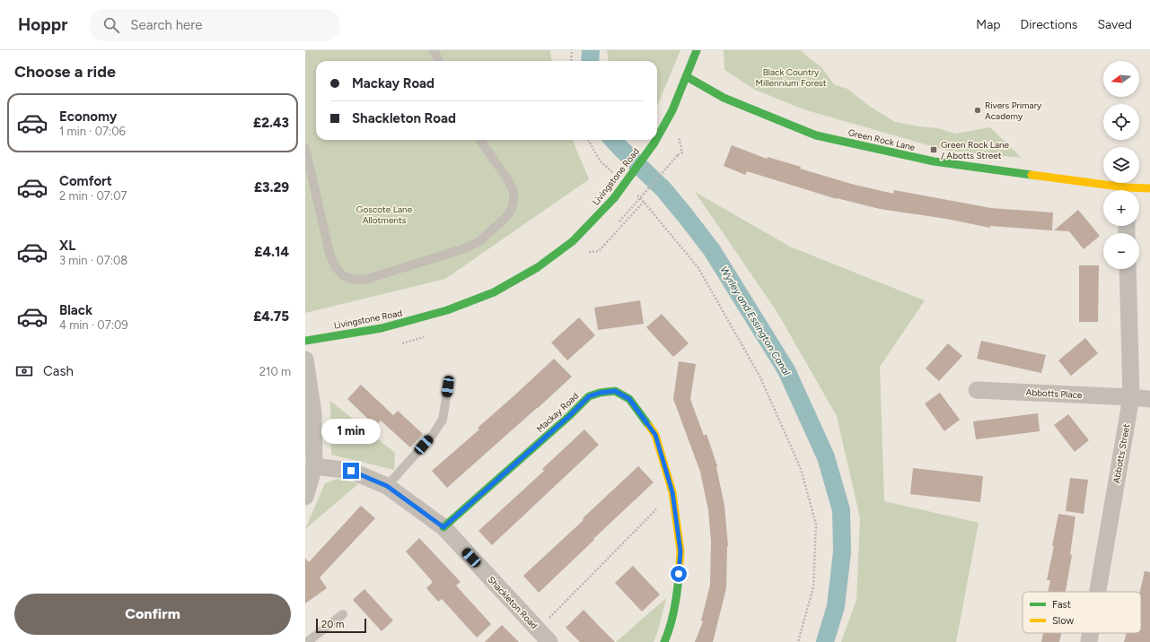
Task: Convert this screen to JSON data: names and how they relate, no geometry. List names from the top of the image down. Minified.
{"streets":{"street":["Green Rock Lane","Livingstone Road","Abbotts Place","Mackay Road","Abbotts Street","Shackleton Road"]},"crossings":[["Green Rock Lane","Livingstone Road"],["Abbotts Place","Abbotts Street"],["Mackay Road","Shackleton Road"]],"water":["Wyrley and Essington Canal"],"parks":["Black Country Millennium Forest","Goscote Lane Allotments"],"places":{"other":["Rivers Primary Academy"],"transit":["Green Rock Lane / Abotts Street"]},"legend":["Fast","Slow"],"scale_bar":"20 m","north":"left","page":{"header":"Hoppr","search":"Search here","nav":["Map","Directions","Saved"],"heading":"Choose a ride","map_buttons":["+","−"],"banner":["Mackay Road","Shackleton Road"],"list":[{"name":"Economy","note":"1 min · 07:06","value":"£2.43"},{"name":"Comfort","note":"2 min · 07:07","value":"£3.29"},{"name":"XL","note":"3 min · 07:08","value":"£4.14"},{"name":"Black","note":"4 min · 07:09","value":"£4.75"}],"pay":["Cash","210 m"],"bubble":"1 min","buttons":"Confirm","scale":"20 m"}}
